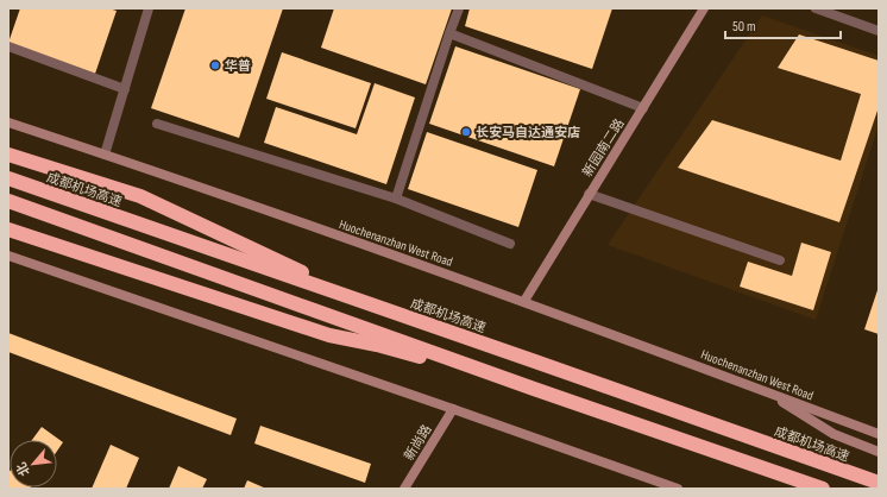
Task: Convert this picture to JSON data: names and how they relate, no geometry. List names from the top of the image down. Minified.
{"streets":{"highway":["成都机场高速"],"main road":["新园南二路","Huochenanzhan West Road","新尚路"]},"crossings":[["新园南二路","Huochenanzhan West Road"]],"places":["华普","长安马自达通安店"],"scale_bar":"50 m","north":"bottom left"}
